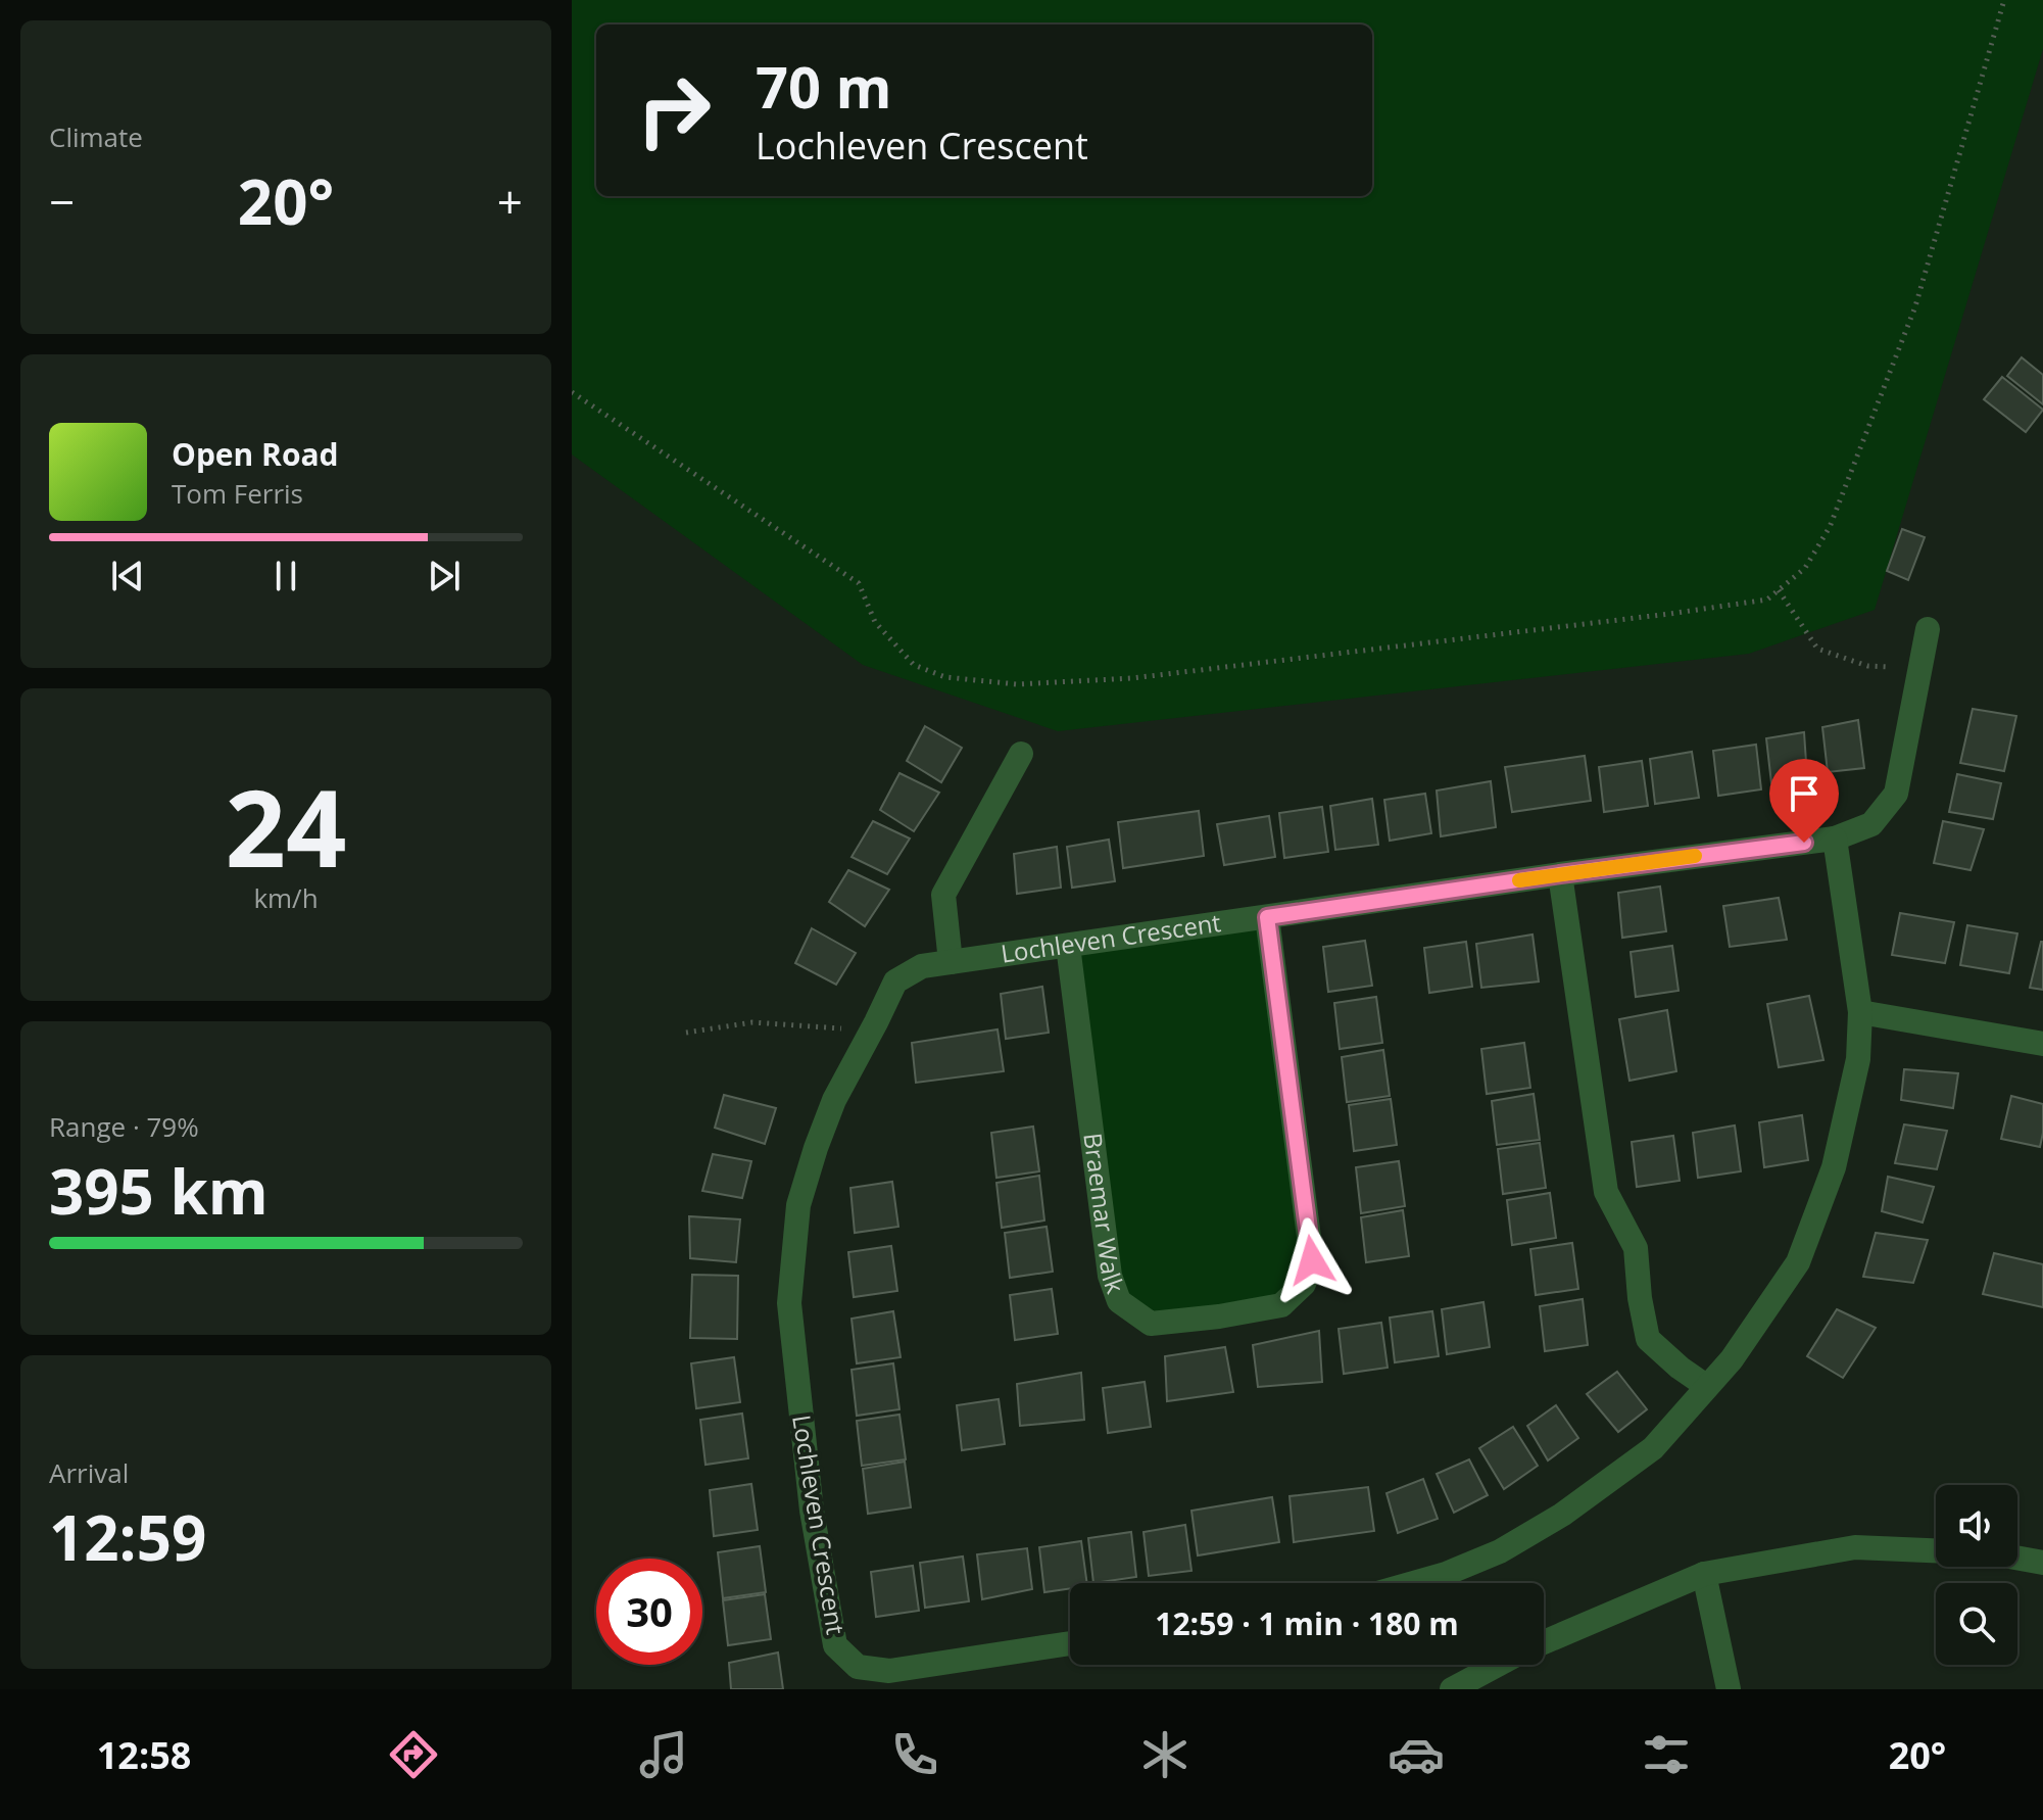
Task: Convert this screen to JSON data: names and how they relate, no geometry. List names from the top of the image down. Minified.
{"streets":{"street":["Lochleven Crescent","Braemar Walk"]},"crossings":[["Lochleven Crescent","Braemar Walk"]],"page":{"tile":["Climate",["24","km/h"],["Range · 79%","395 km"],["Arrival","12:59"]],"turn":["70 m","Lochleven Crescent"],"heat":["−","20°","+"],"song":["Open Road","Tom Ferris"],"limit":"30","trip":"12:59 · 1 min · 180 m","tabs":["12:58","20°"]}}
